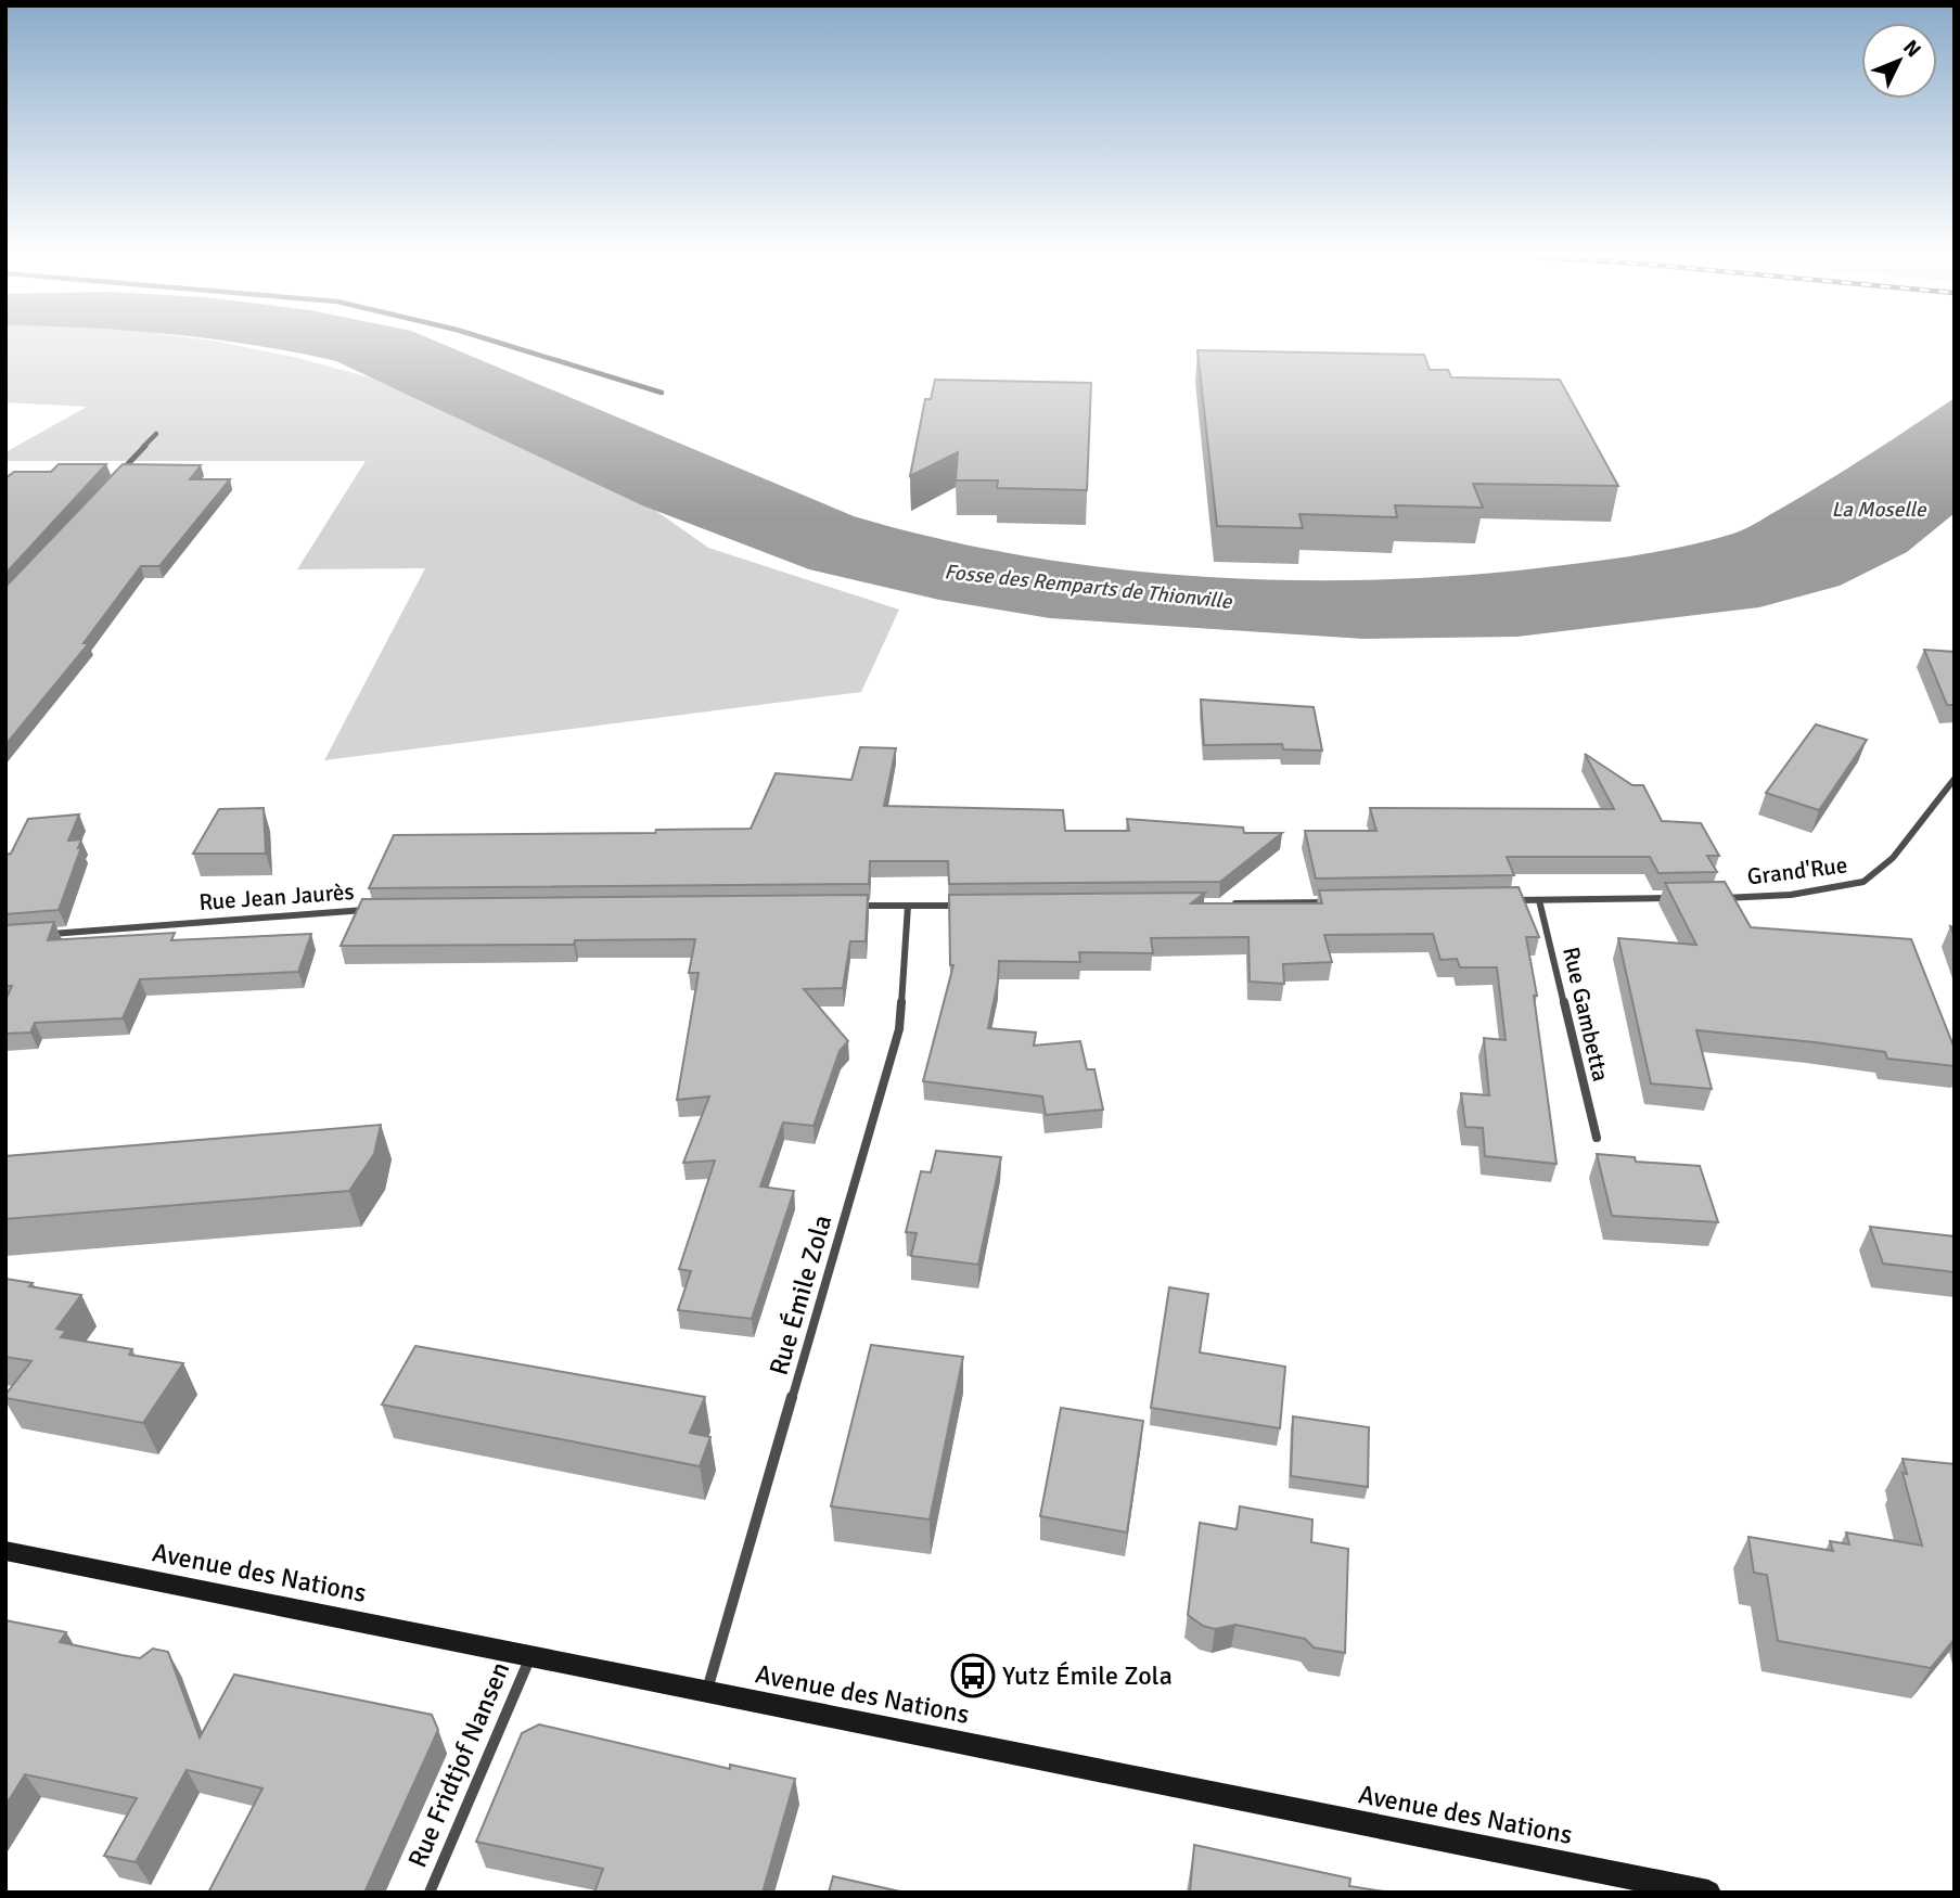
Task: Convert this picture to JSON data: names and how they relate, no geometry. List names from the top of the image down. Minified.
{"streets":{"main road":["Avenue des Nations"],"street":["Grand'Rue","Rue Jean Jaurès","Rue Gambetta","Rue Émile Zola","Rue Fridtjof Nansen"]},"crossings":[["Rue Émile Zola","Avenue des Nations"],["Avenue des Nations","Rue Fridtjof Nansen"]],"water":["La Moselle","Fosse des Remparts de Thionville"],"places":{"bus stop":["Yutz Émile Zola"]},"north":"top right"}
